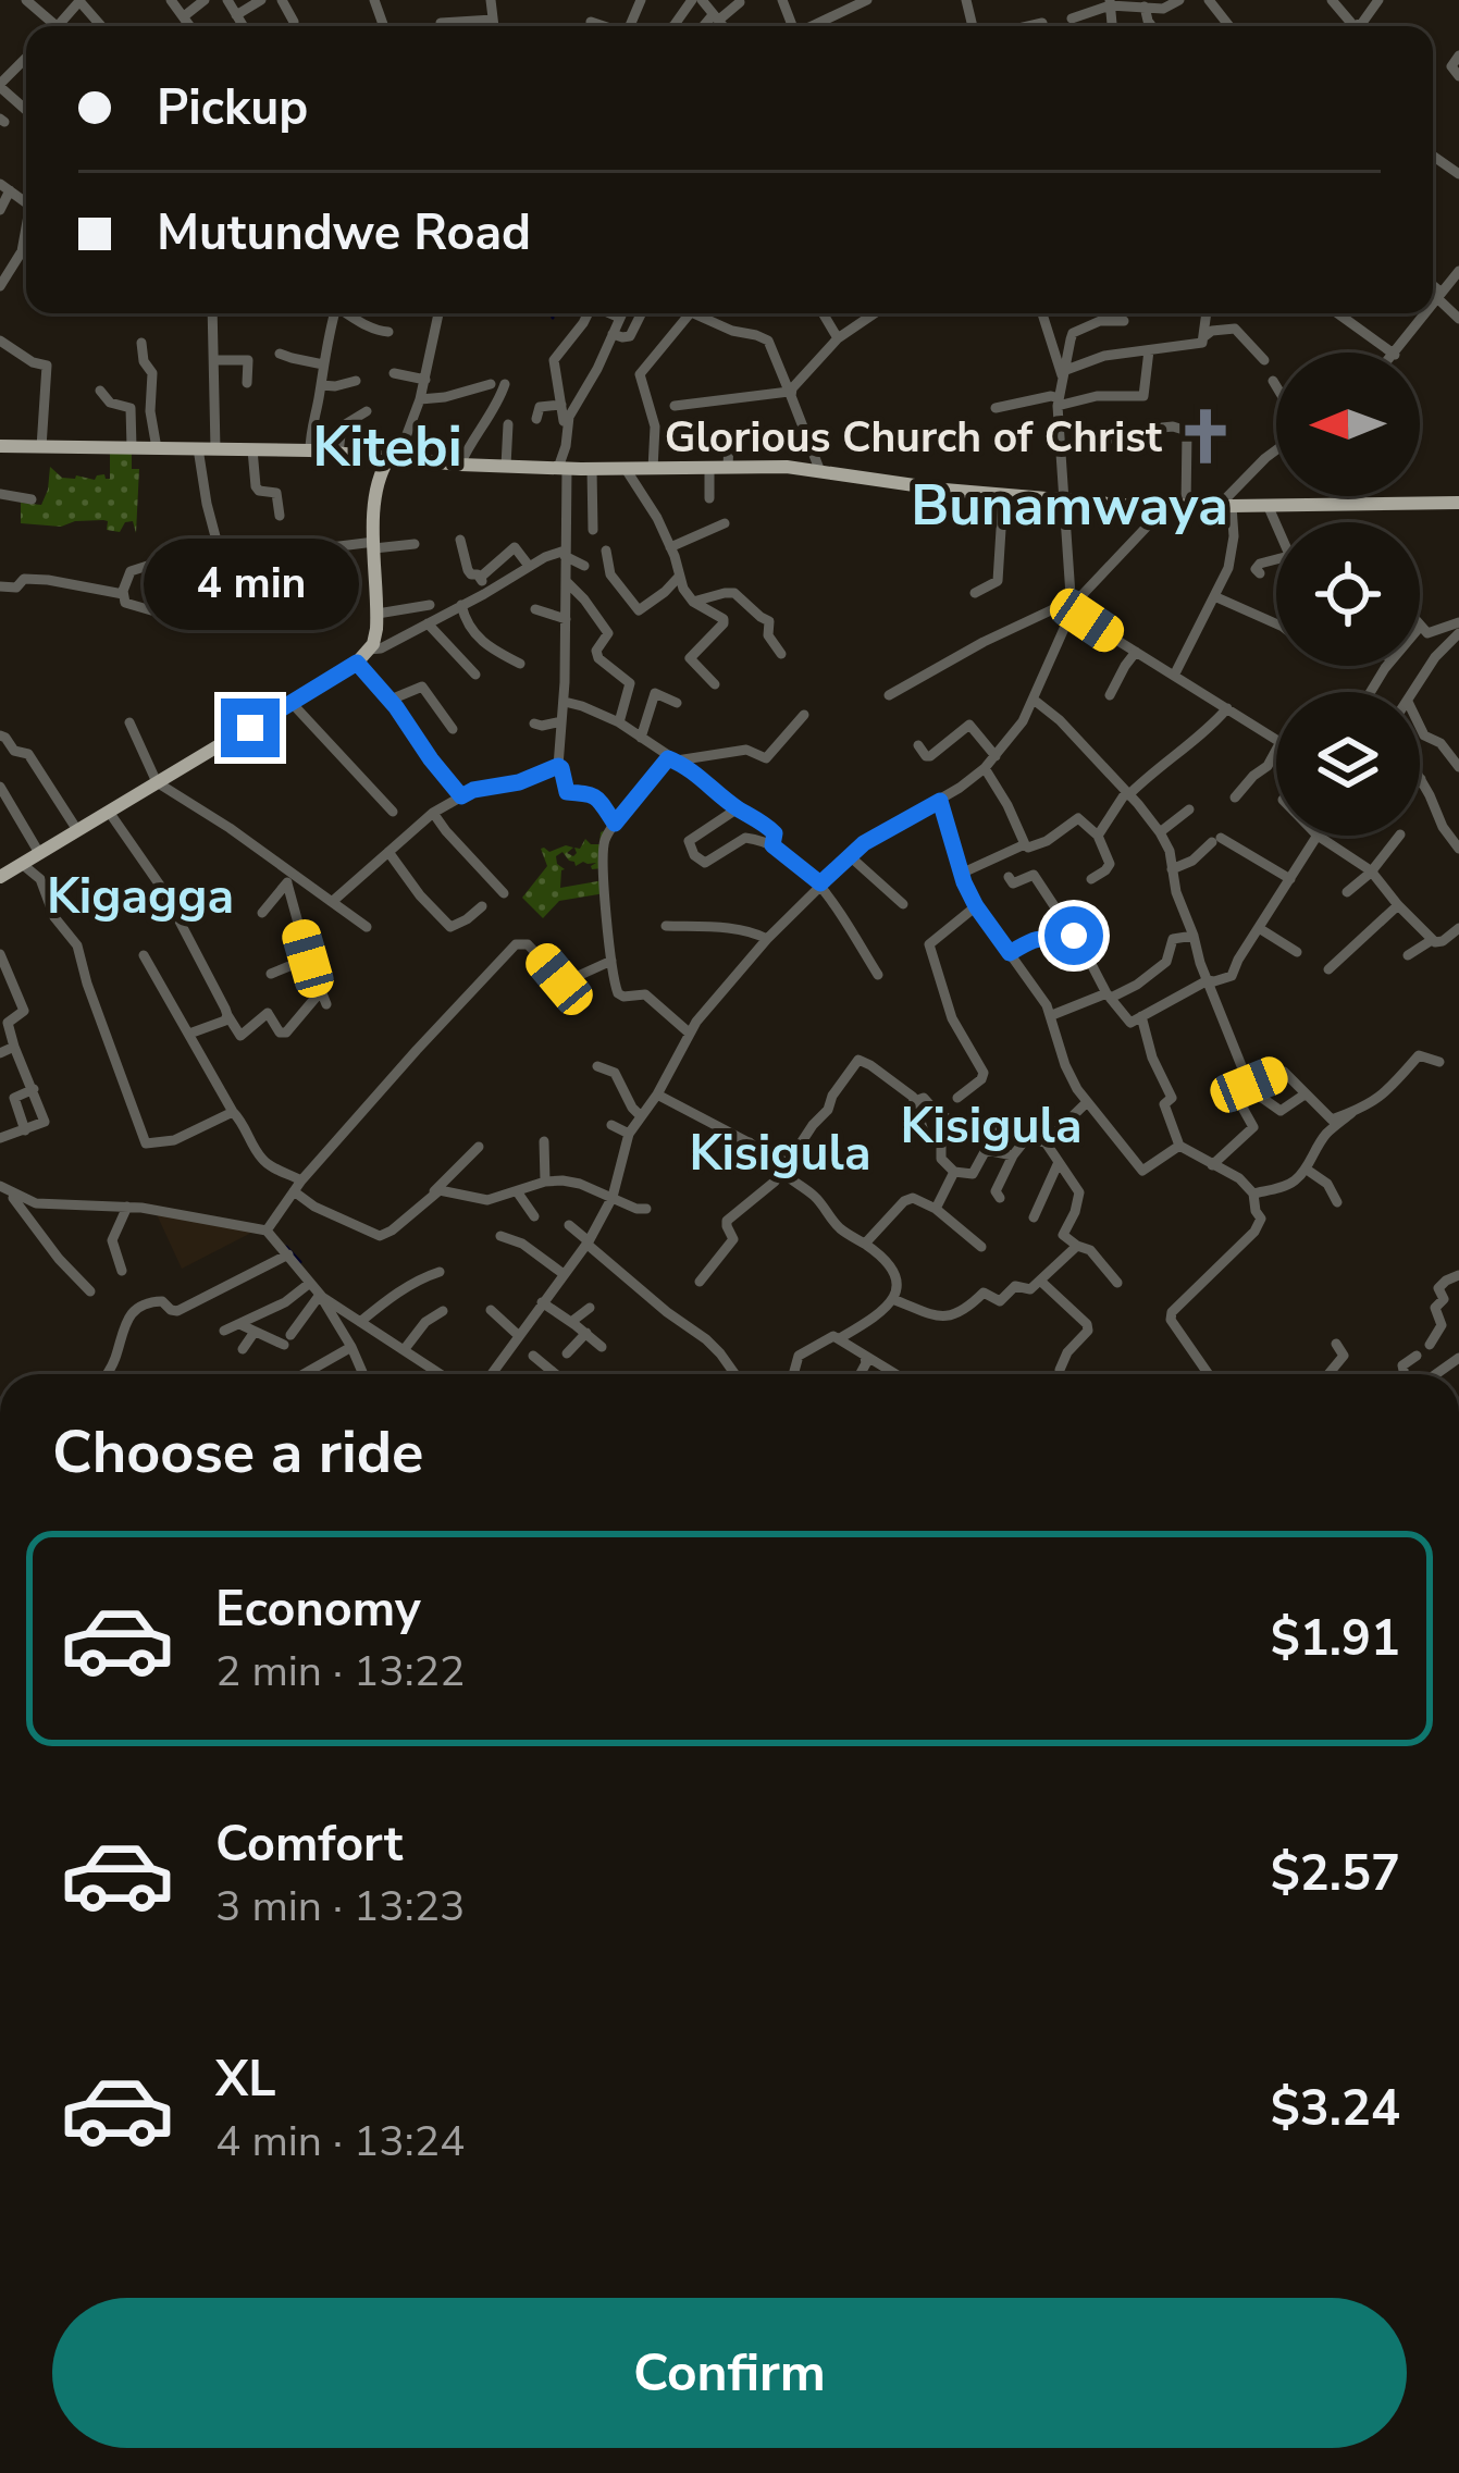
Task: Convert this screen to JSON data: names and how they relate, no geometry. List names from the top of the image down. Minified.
{"districts":["Kitebi","Bunamwaya","Kigagga","Kisigula","Kisigula"],"places":{"church":["Glorious Church of Christ"]},"north":"left","page":{"banner":["Pickup","Mutundwe Road"],"bubble":"4 min","heading":"Choose a ride","list":[{"name":"Economy","note":"2 min · 13:22","value":"$1.91"},{"name":"Comfort","note":"3 min · 13:23","value":"$2.57"},{"name":"XL","note":"4 min · 13:24","value":"$3.24"}],"buttons":"Confirm"}}
